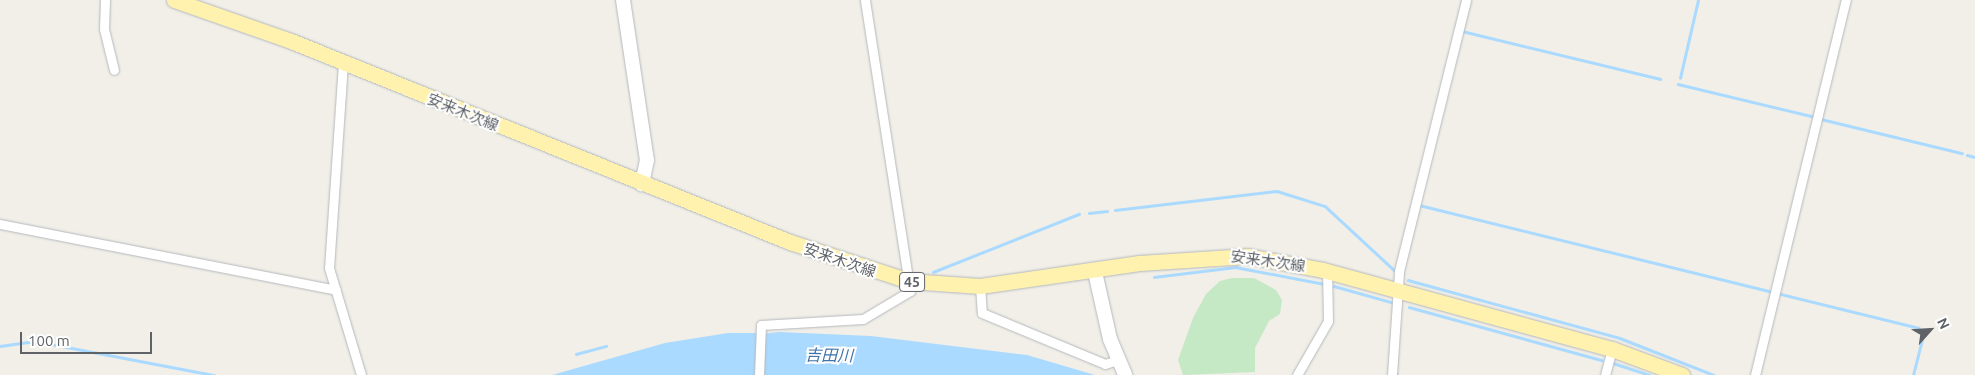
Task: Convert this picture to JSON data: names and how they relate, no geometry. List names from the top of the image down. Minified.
{"streets":{"main road":["安来木次線","45"]},"water":["吉田川"],"scale_bar":"100 m","north":"top right"}
